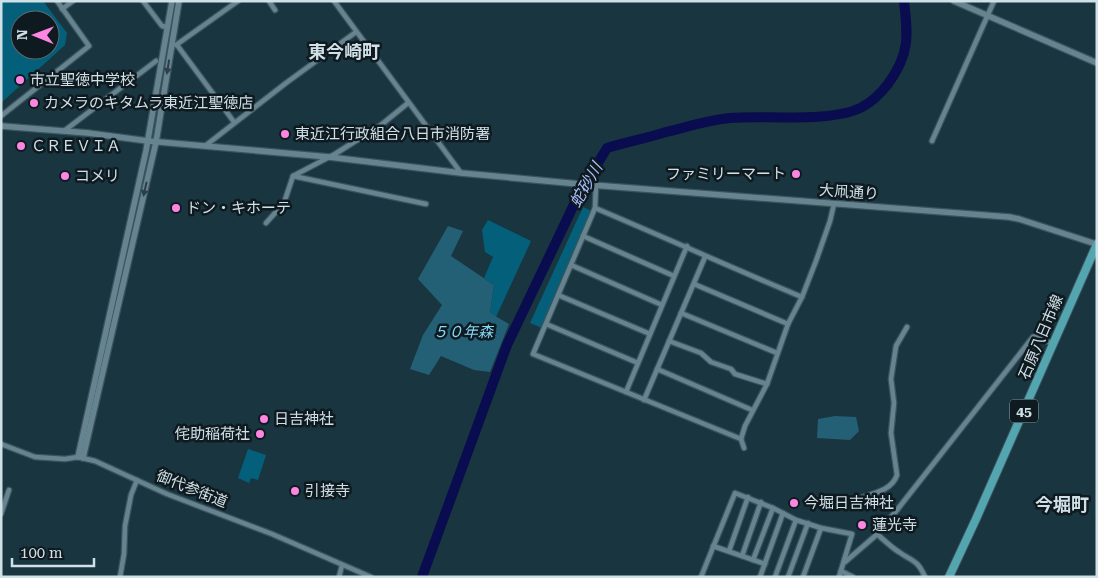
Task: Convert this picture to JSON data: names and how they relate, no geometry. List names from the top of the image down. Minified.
{"streets":{"main road":["石原八日市線","45"],"street":["大凧通り","御代参街道"]},"crossings":[["大凧通り","石原八日市線"]],"districts":["東今崎町","今堀町"],"water":["蛇砂川"],"parks":["５０年森"],"places":["市立聖徳中学校","カメラのキタムラ東近江聖徳店","東近江行政組合八日市消防署","ＣＲＥＶＩＡ","ファミリーマート","コメリ","ドン・キホーテ","日吉神社","侘助稲荷社","引接寺","今堀日吉神社","蓮光寺"],"scale_bar":"100 m","north":"left"}
